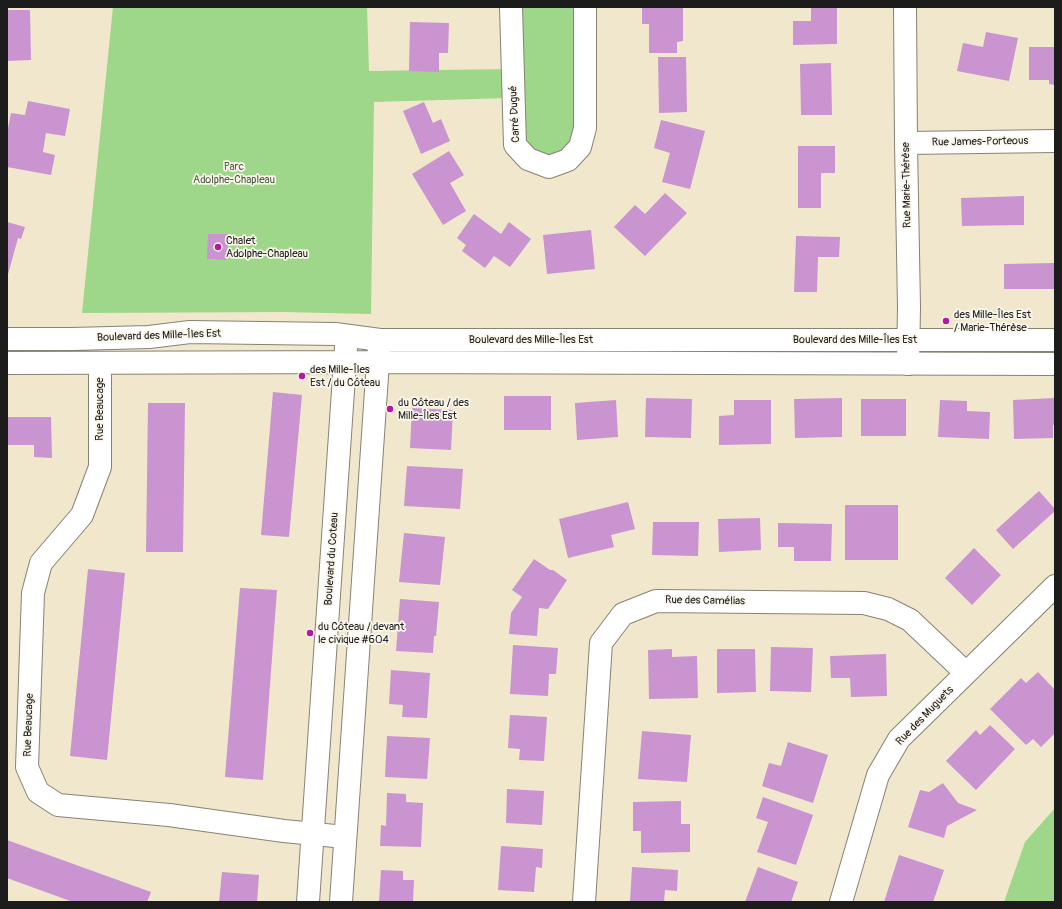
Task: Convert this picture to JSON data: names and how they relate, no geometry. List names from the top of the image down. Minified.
{"streets":{"street":["Carré Dugué","Rue James-Porteous","Rue Marie-Thérèse","Boulevard des Mille-Îles Est","Rue Beaucage","Boulevard du Coteau","Rue des Camélias","Rue des Muguets"]},"crossings":[["Rue James-Porteous","Rue Marie-Thérèse"],["Rue Marie-Thérèse","Boulevard des Mille-Îles Est"],["Boulevard des Mille-Îles Est","Rue Beaucage"],["Boulevard des Mille-Îles Est","Boulevard du Coteau"],["Rue Beaucage","Boulevard du Coteau"],["Rue des Camélias","Rue des Muguets"]],"parks":["Parc Adolphe-Chapleau"],"places":["Chalet Adolphe-Chapleau","des Mille-Îles Est / Marie-Thérèse","des Mille-Îles Est / du Côteau","du Côteau / des Mille-Îles Est","du Côteau / devant le civique #604"]}
